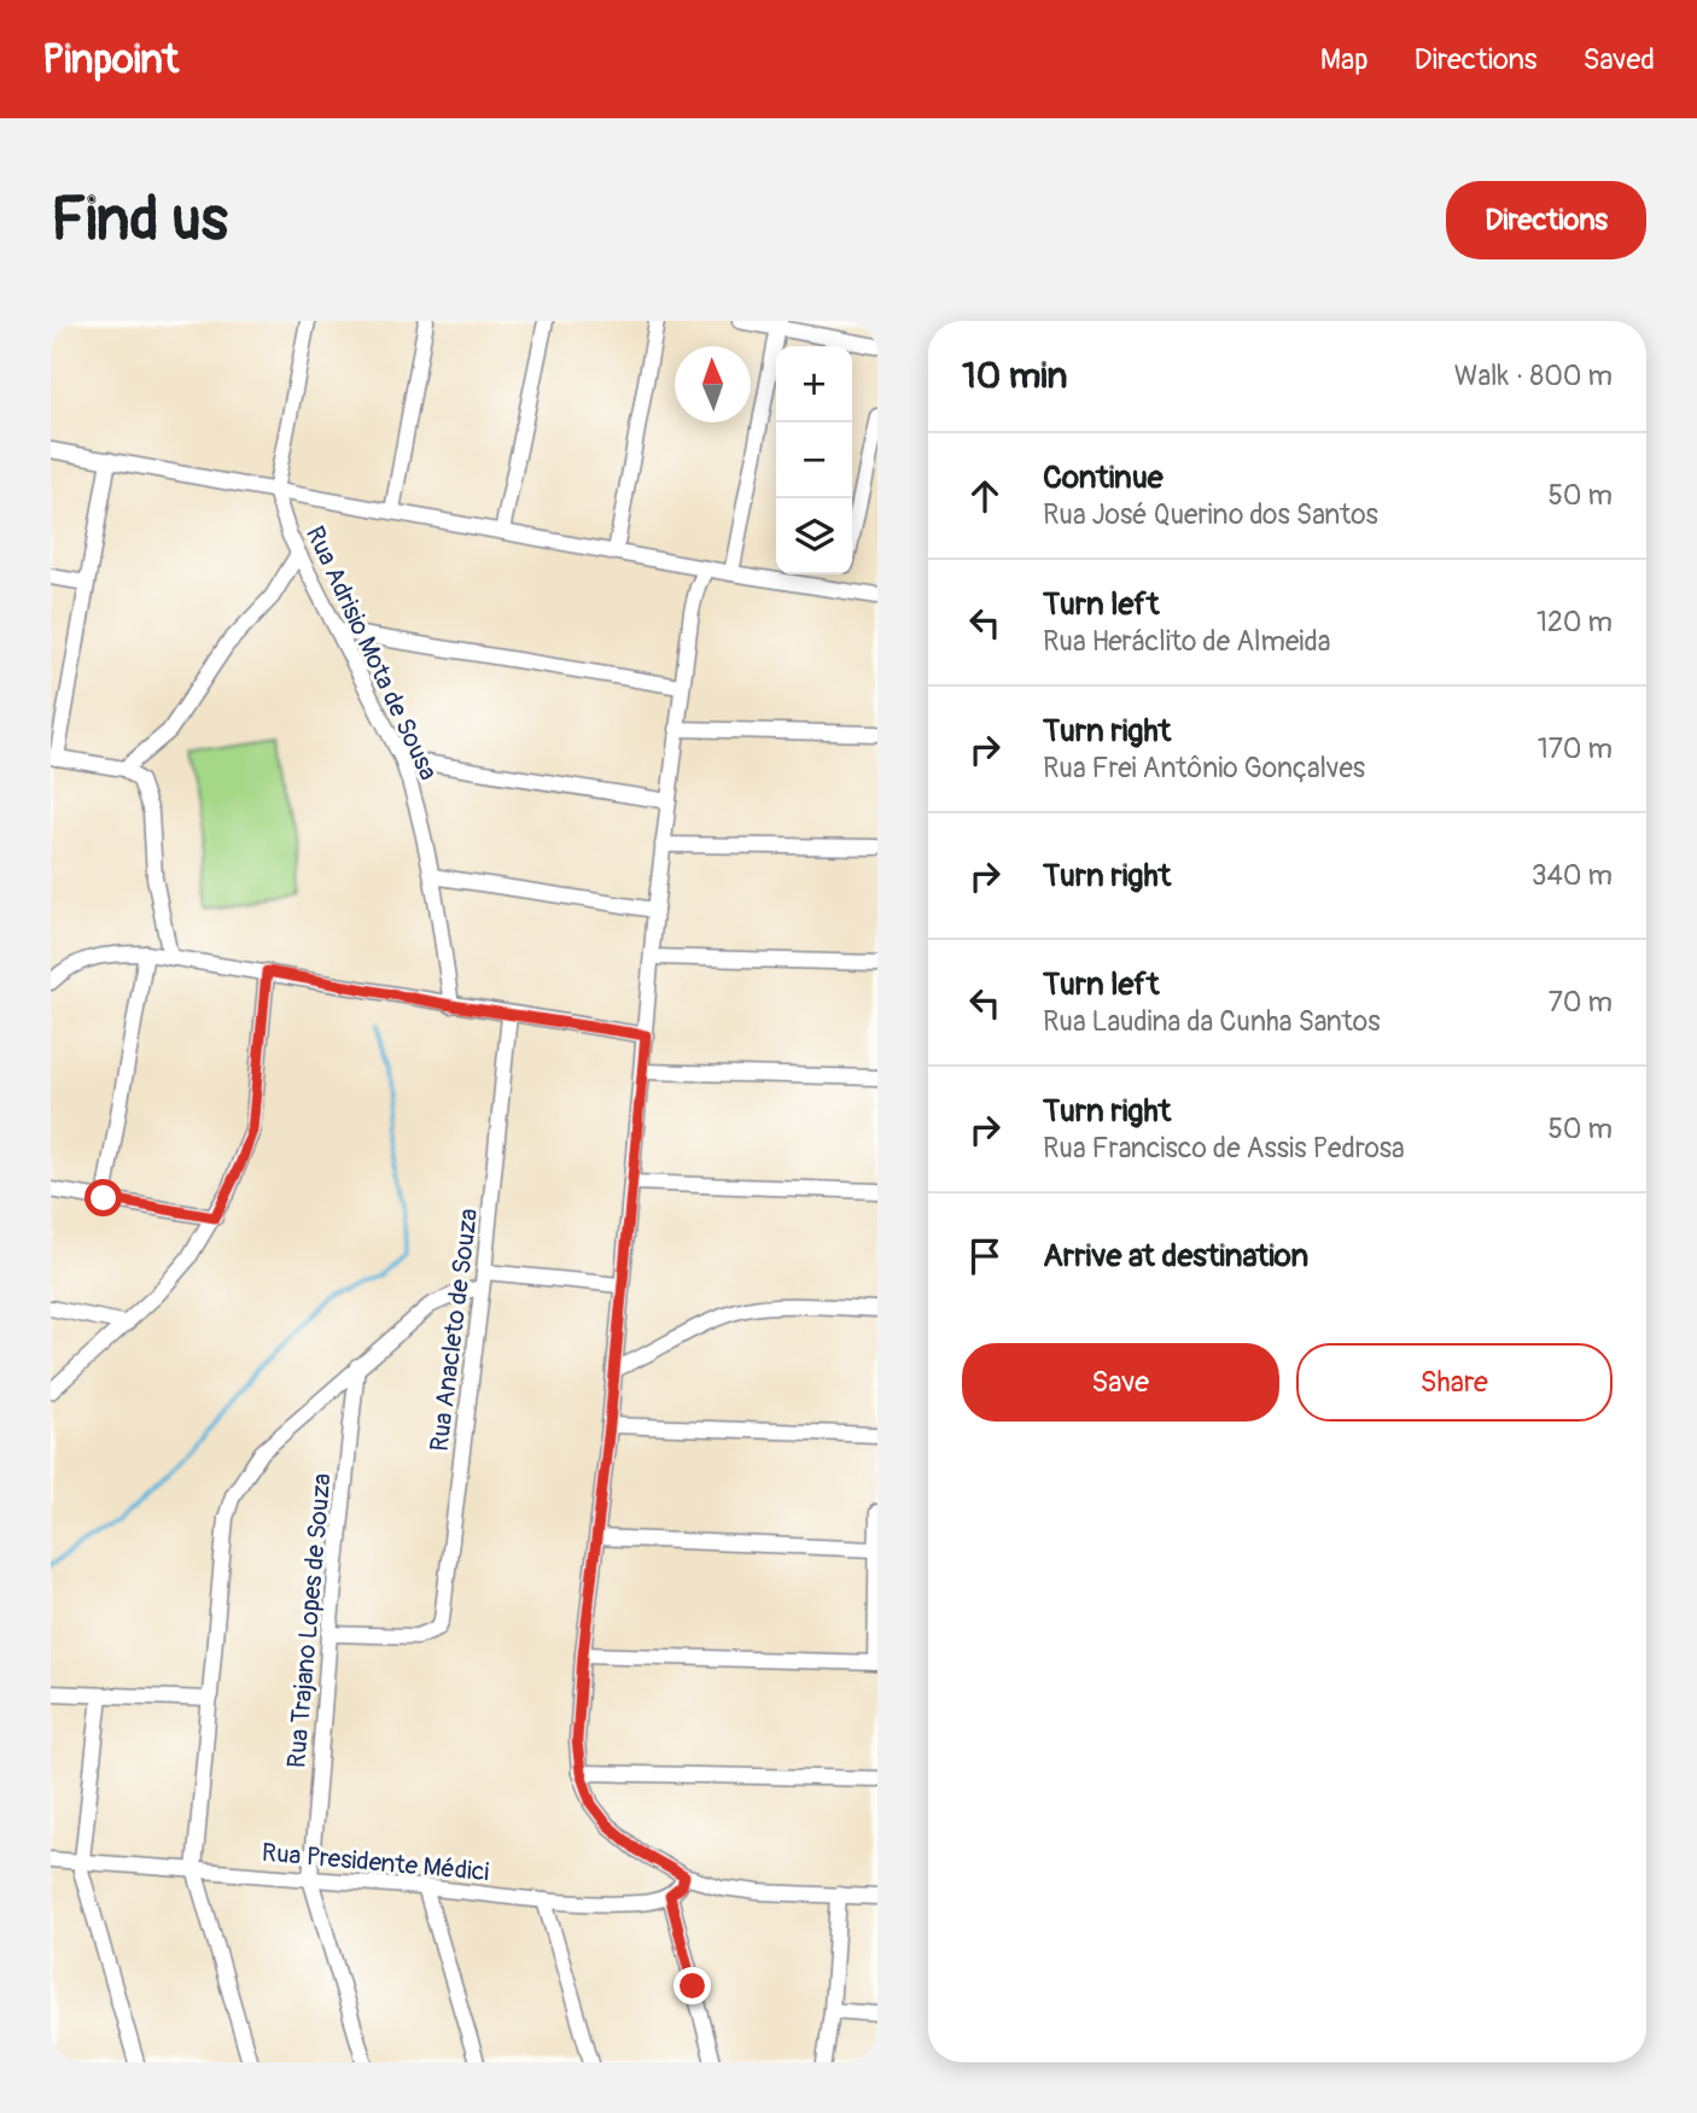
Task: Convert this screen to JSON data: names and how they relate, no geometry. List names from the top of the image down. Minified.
{"streets":{"street":["Rua Adrisio Mota de Sousa","Rua Anacleto de Souza","Rua Trajano Lopes de Souza","Rua Presidente Médici"]},"crossings":[["Rua Anacleto de Souza","Rua Trajano Lopes de Souza"],["Rua Trajano Lopes de Souza","Rua Presidente Médici"]],"north":"top","page":{"header":"Pinpoint","nav":["Map","Directions","Saved"],"buttons":["Directions",["Save","Share"]],"title":"Find us","heading":["10 min","Walk · 800 m"],"map_buttons":["+","−"],"list":[["Continue","Rua José Querino dos Santos","50 m"],["Turn left","Rua Heráclito de Almeida","120 m"],["Turn right","Rua Frei Antônio Gonçalves","170 m"],["Turn right","340 m"],["Turn left","Rua Laudina da Cunha Santos","70 m"],["Turn right","Rua Francisco de Assis Pedrosa","50 m"],"Arrive at destination"]}}
